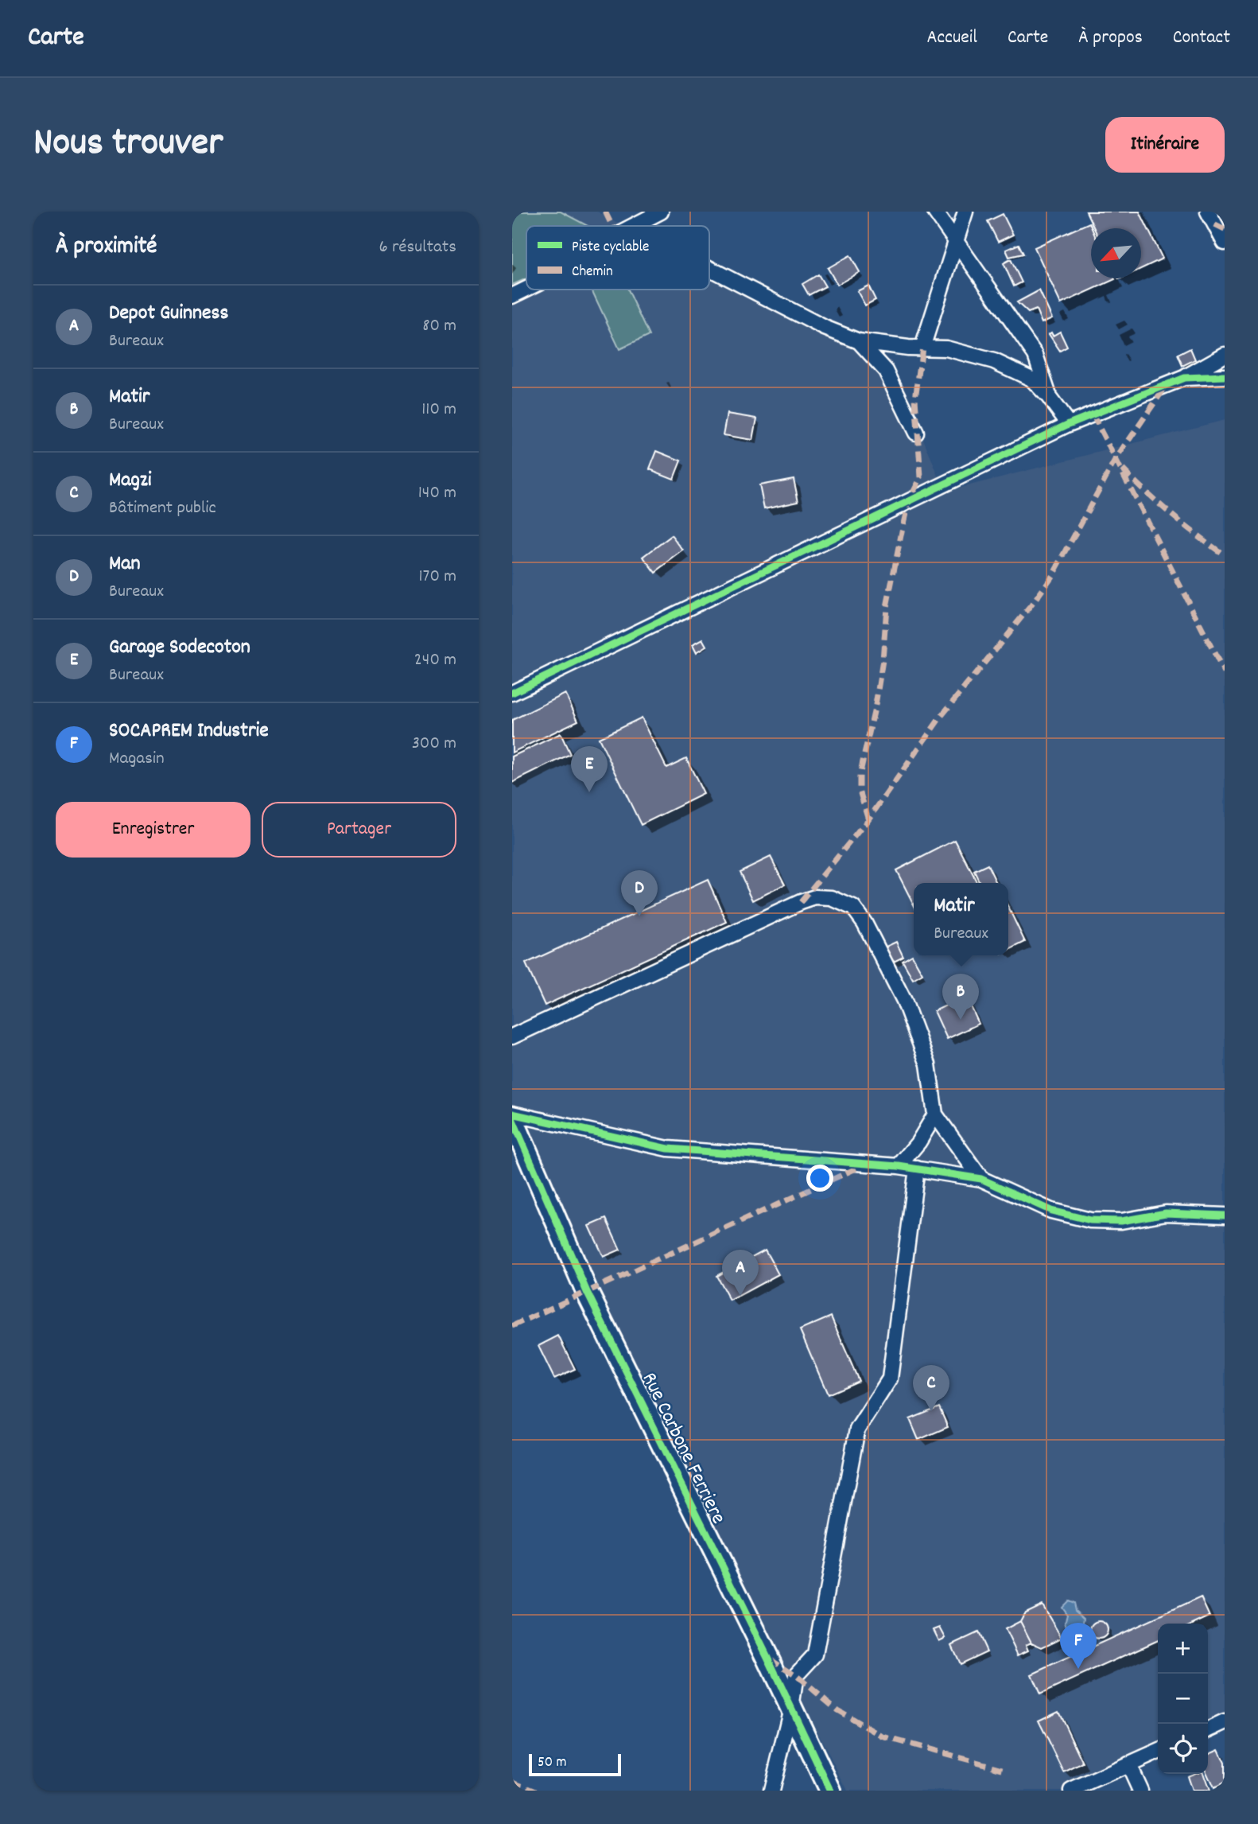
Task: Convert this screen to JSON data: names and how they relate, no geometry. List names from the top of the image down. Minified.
{"streets":{"street":["Rue Carbone Ferriere"]},"legend":["Piste cyclable","Chemin"],"scale_bar":"50 m","north":"bottom left","page":{"header":"Carte","nav":["Accueil","Carte","À propos","Contact"],"title":"Nous trouver","buttons":["Itinéraire",["Enregistrer","Partager"]],"heading":["À proximité","6 résultats"],"list":[{"mark":"A","name":"Depot Guinness","note":"Bureaux","value":"80 m"},{"mark":"B","name":"Matir","note":"Bureaux","value":"110 m"},{"mark":"C","name":"Magzi","note":"Bâtiment public","value":"140 m"},{"mark":"D","name":"Man","note":"Bureaux","value":"170 m"},{"mark":"E","name":"Garage Sodecoton","note":"Bureaux","value":"240 m"},{"mark":"F","name":"SOCAPREM Industrie","note":"Magasin","value":"300 m"}],"pins":["E","D","B","A","C","F"],"popup":["Matir","Bureaux"],"map_buttons":["+","−"],"scale":"50 m"}}
